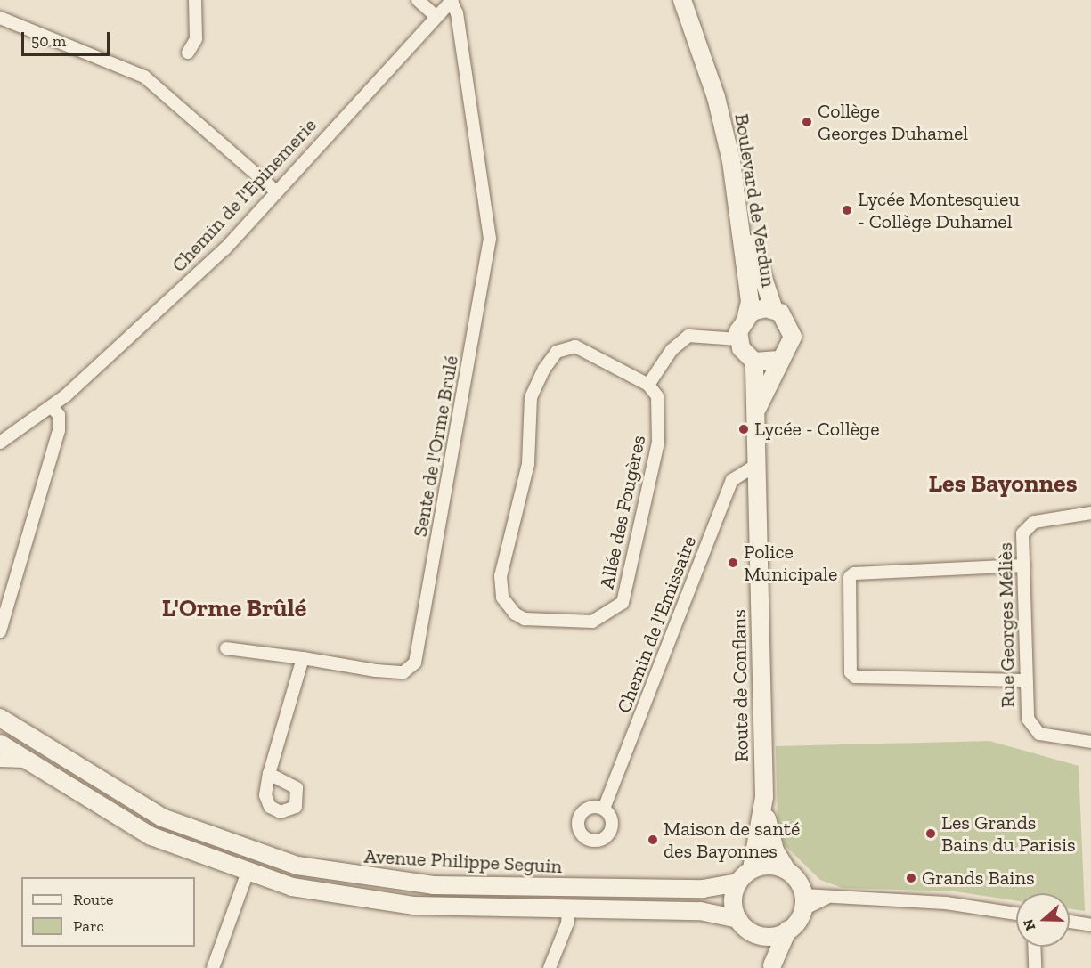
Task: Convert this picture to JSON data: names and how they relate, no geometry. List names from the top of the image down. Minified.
{"streets":{"main road":["Boulevard de Verdun","Route de Conflans","Avenue Philippe Seguin"],"street":["Chemin de l'Epinemerie","Sente de l'Orme Brulé","Allée des Fougères","Chemin de l'Emissaire","Rue Georges Méliès"]},"crossings":[["Chemin de l'Epinemerie","Sente de l'Orme Brulé"],["Boulevard de Verdun","Route de Conflans"],["Chemin de l'Emissaire","Route de Conflans"],["Route de Conflans","Avenue Philippe Seguin"]],"districts":["Les Bayonnes","L'Orme Brûlé"],"places":["Collège Georges Duhamel","Lycée Montesquieu - Collège Duhamel","Lycée - Collège","Police Municipale","Les Grands Bains du Parisis","Maison de santé des Bayonnes","Grands Bains"],"legend":["Route","Parc"],"scale_bar":"50 m","north":"left"}
